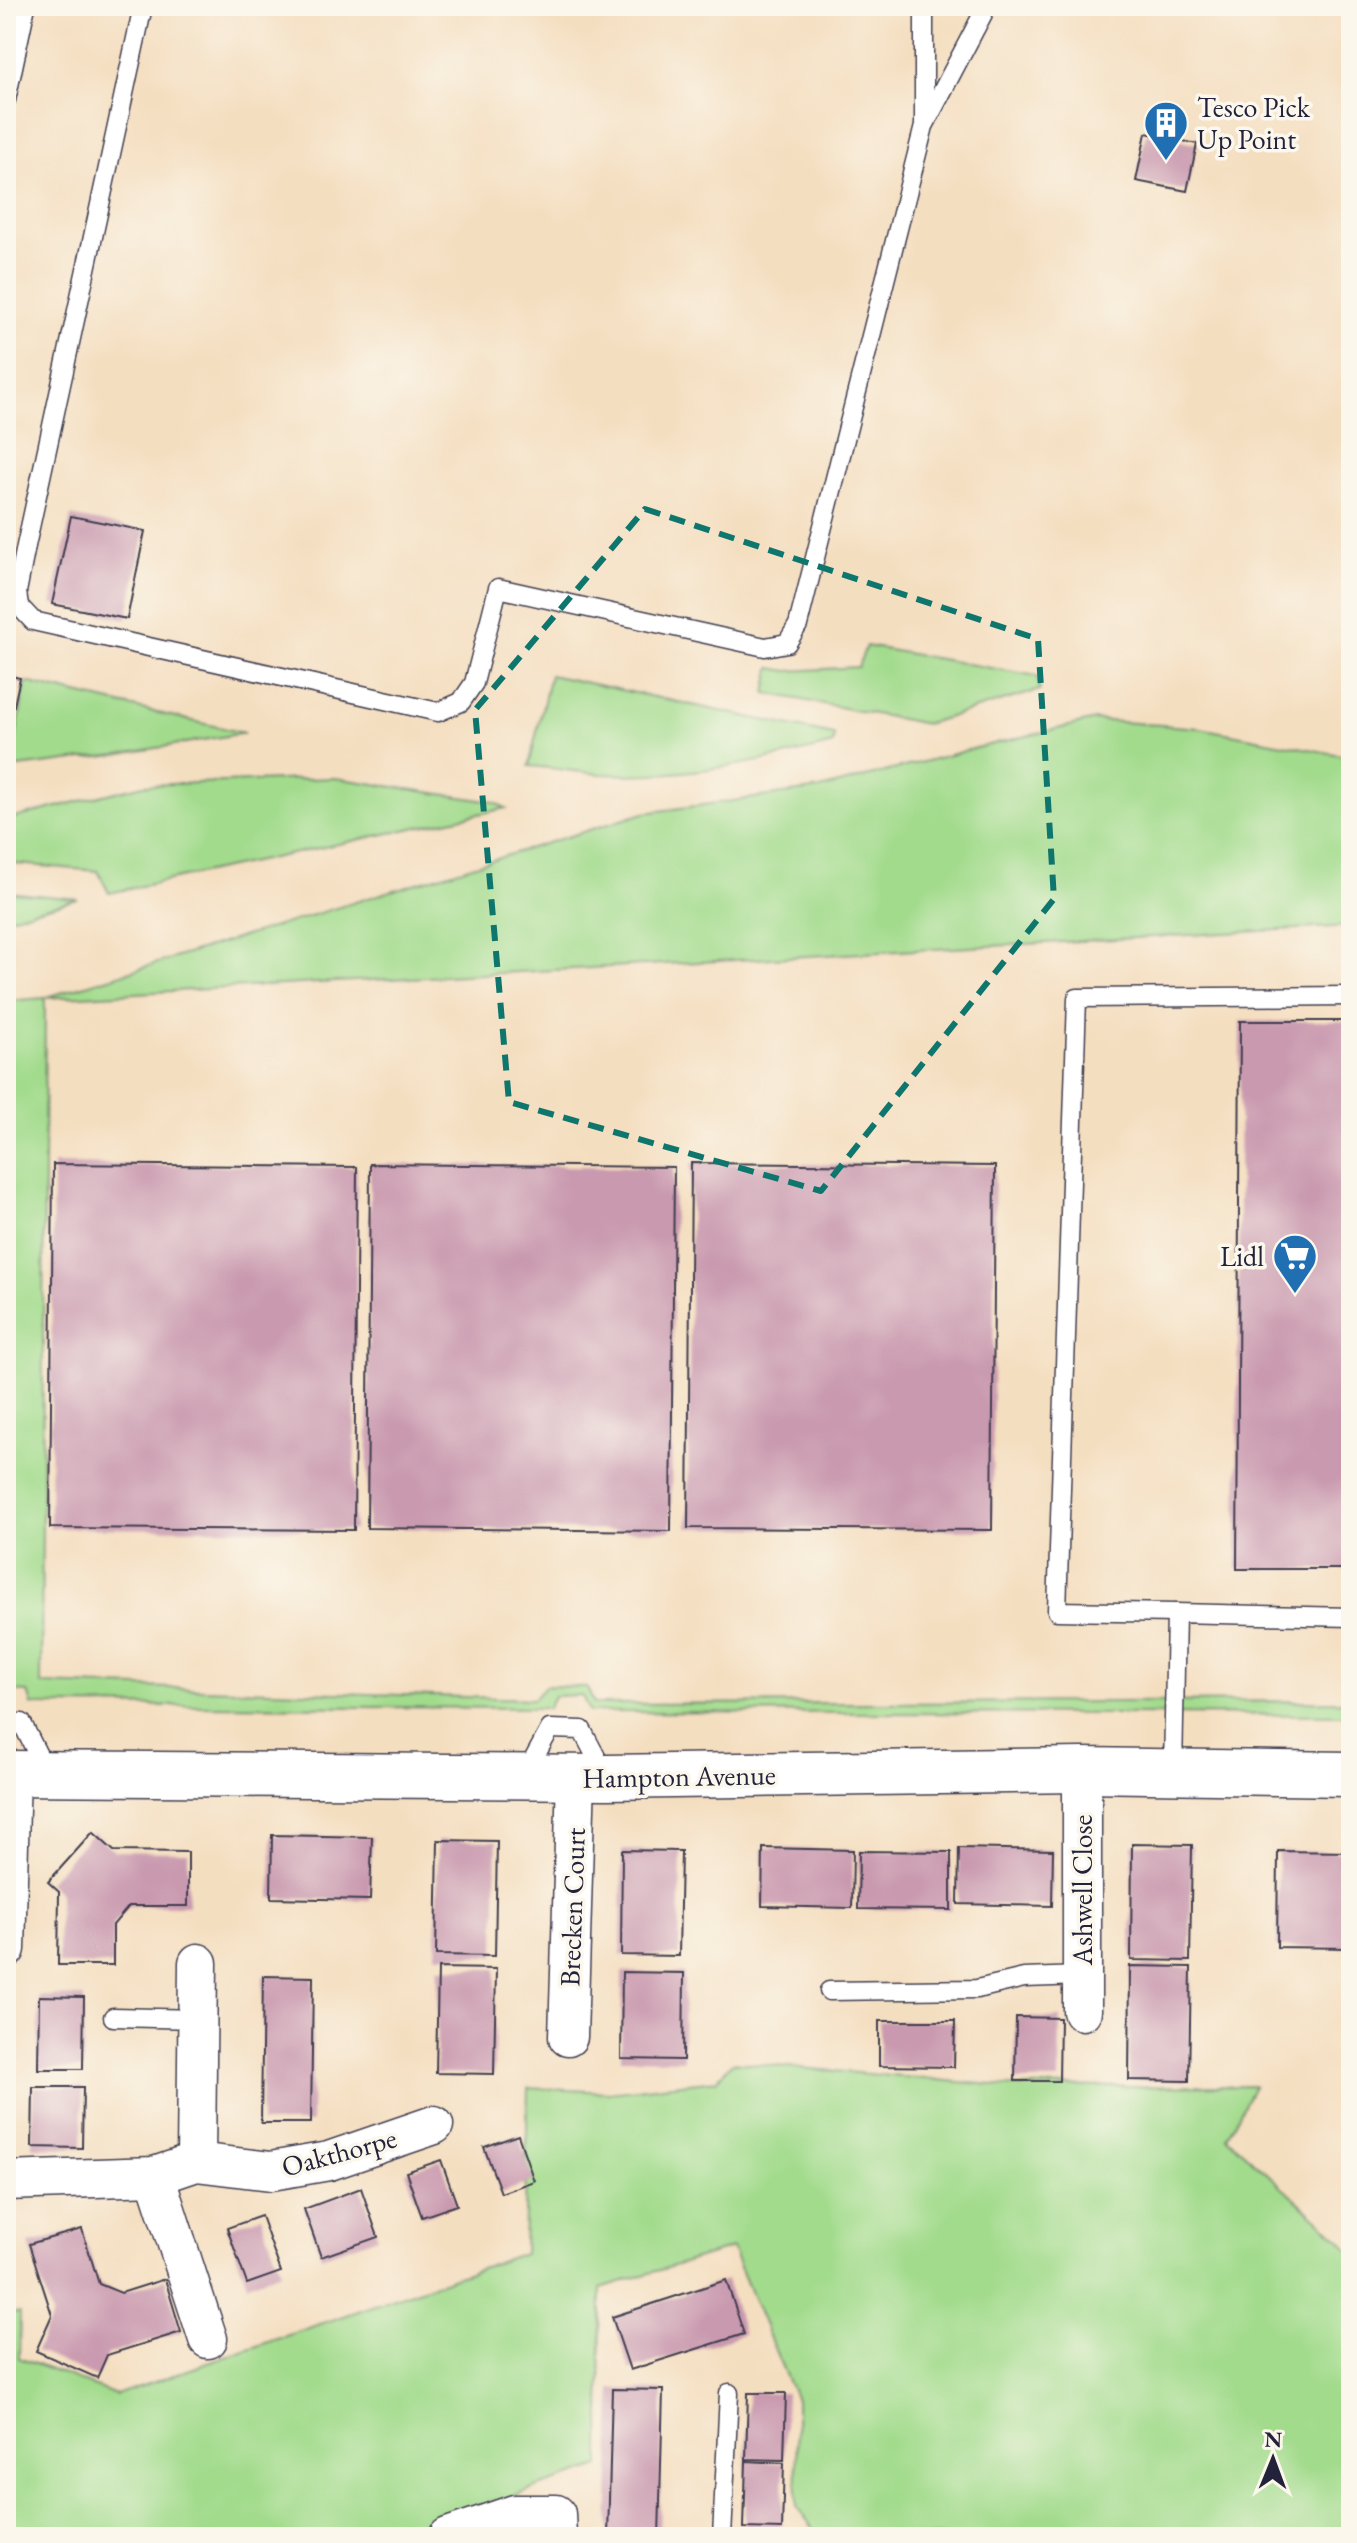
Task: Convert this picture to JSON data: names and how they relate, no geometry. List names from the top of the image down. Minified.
{"streets":{"street":["Hampton Avenue","Ashwell Close","Brecken Court","Oakthorpe"]},"crossings":[["Hampton Avenue","Ashwell Close"],["Hampton Avenue","Brecken Court"]],"places":{"building":["Tesco Pick Up Point"],"supermarket":["Lidl"]},"north":"top"}
